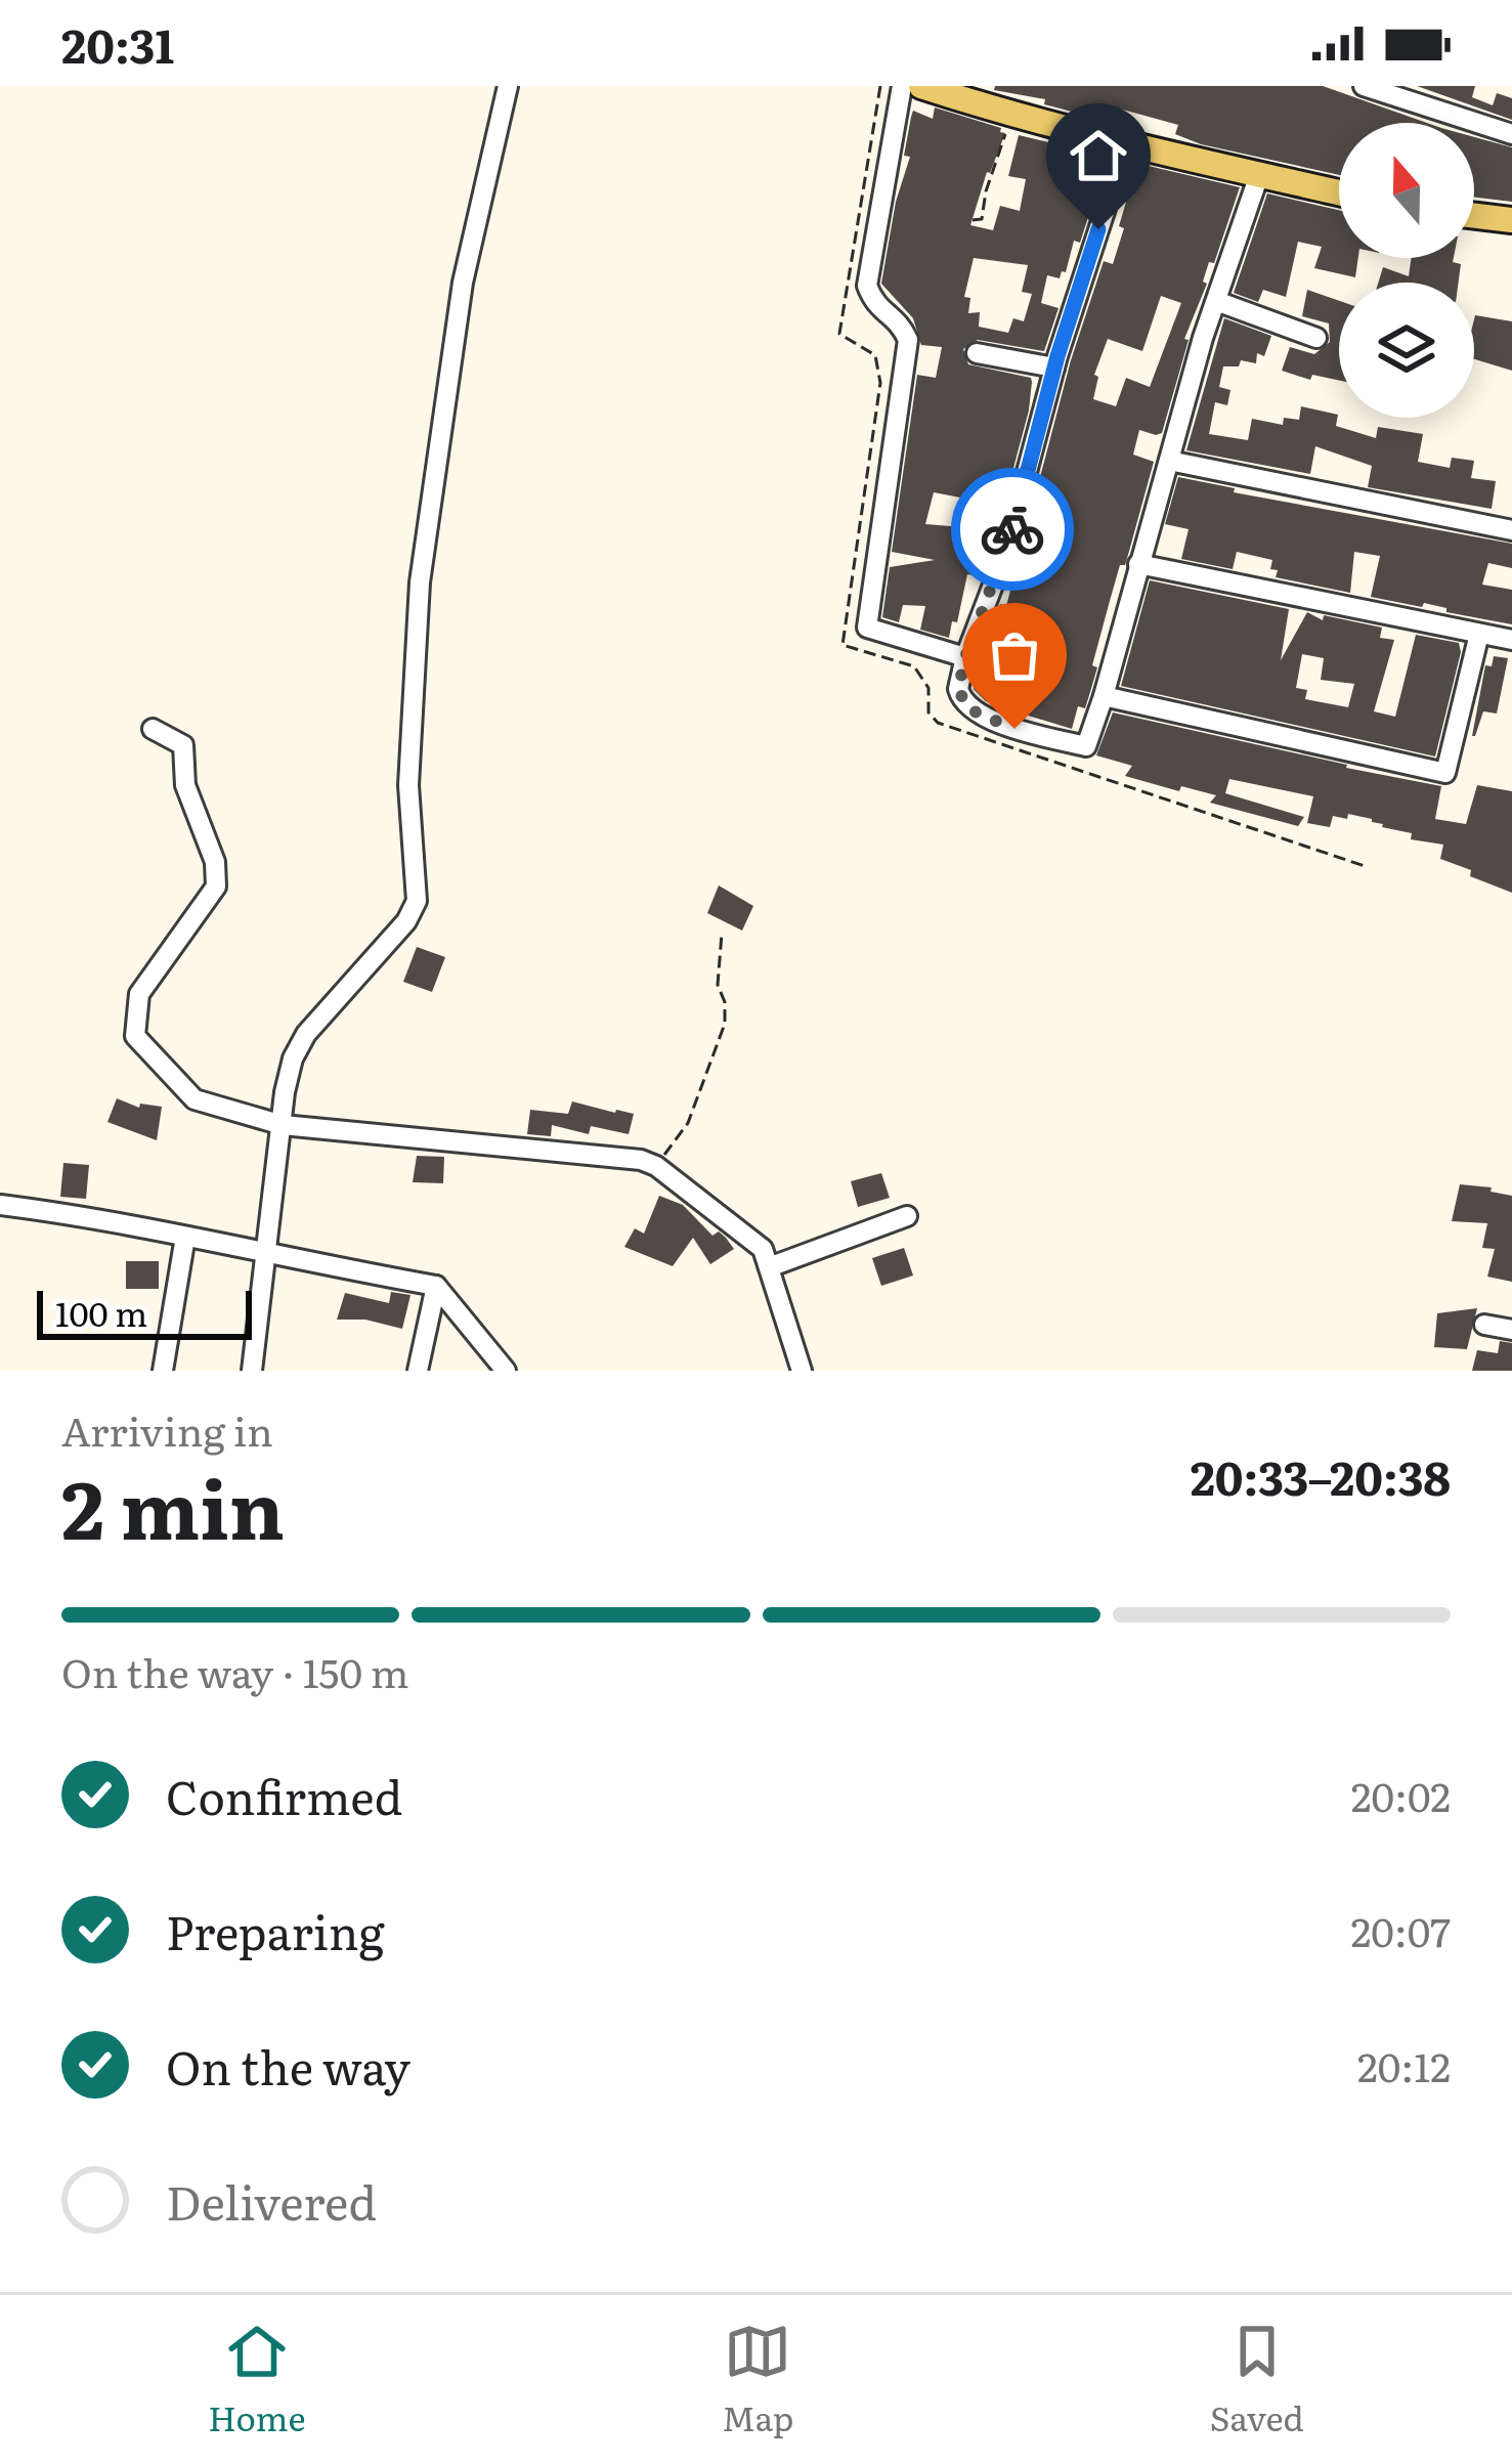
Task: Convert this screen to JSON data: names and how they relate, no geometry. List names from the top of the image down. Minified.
{"scale_bar":"100 m","north":"top","page":{"status":"20:31","scale":"100 m","heading":["2 min","Arriving in","20:33–20:38"],"bar":"On the way · 150 m","list":[["Confirmed","20:02"],["Preparing","20:07"],["On the way","20:12"],"Delivered"],"tabs":["Home","Map","Saved"]}}
